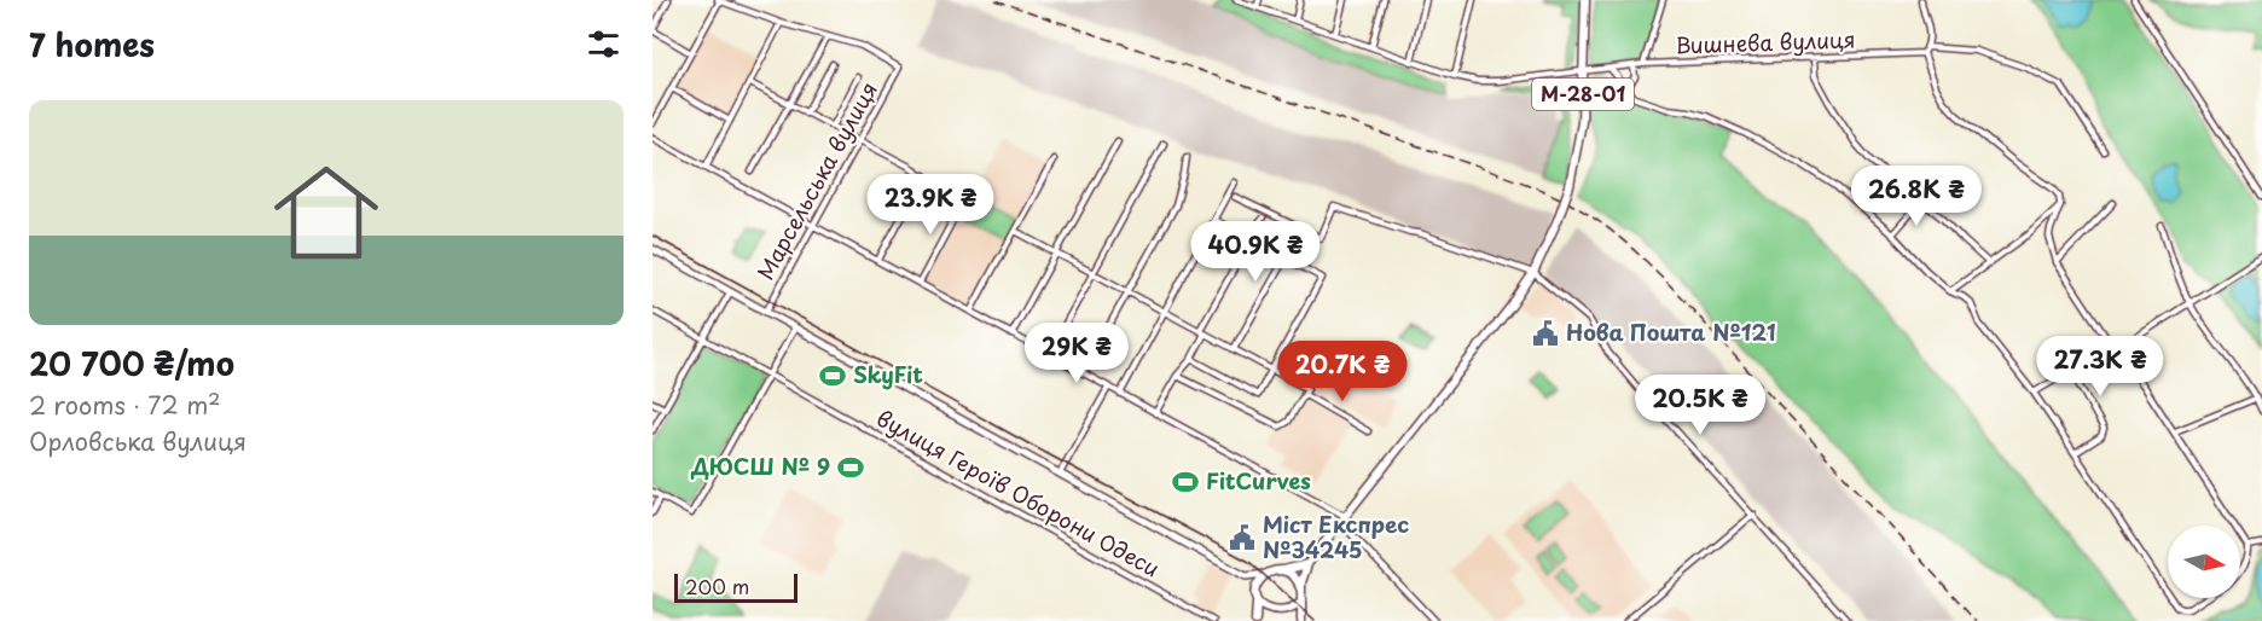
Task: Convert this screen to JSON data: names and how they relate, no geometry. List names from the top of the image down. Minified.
{"streets":{"highway":["М-28-01"],"street":["Вишнева вулиця","Марсельська вулиця","вулиця Героїв Оборони Одеси"]},"crossings":[["Вишнева вулиця","М-28-01"],["Марсельська вулиця","вулиця Героїв Оборони Одеси"]],"places":{"public building":["Нова Пошта №121","Міст Експрес №34245"],"sports":["SkyFit","ДЮСШ № 9","FitCurves"]},"scale_bar":"200 m","north":"right","page":{"heading":"7 homes","list":[{"name":"20 700 ₴/mo","note":"2 rooms · 72 m² · Орловська вулиця"}],"price":["26.8K ₴","23.9K ₴","40.9K ₴","29K ₴","27.3K ₴","20.7K ₴","20.5K ₴"],"scale":"200 m"}}
